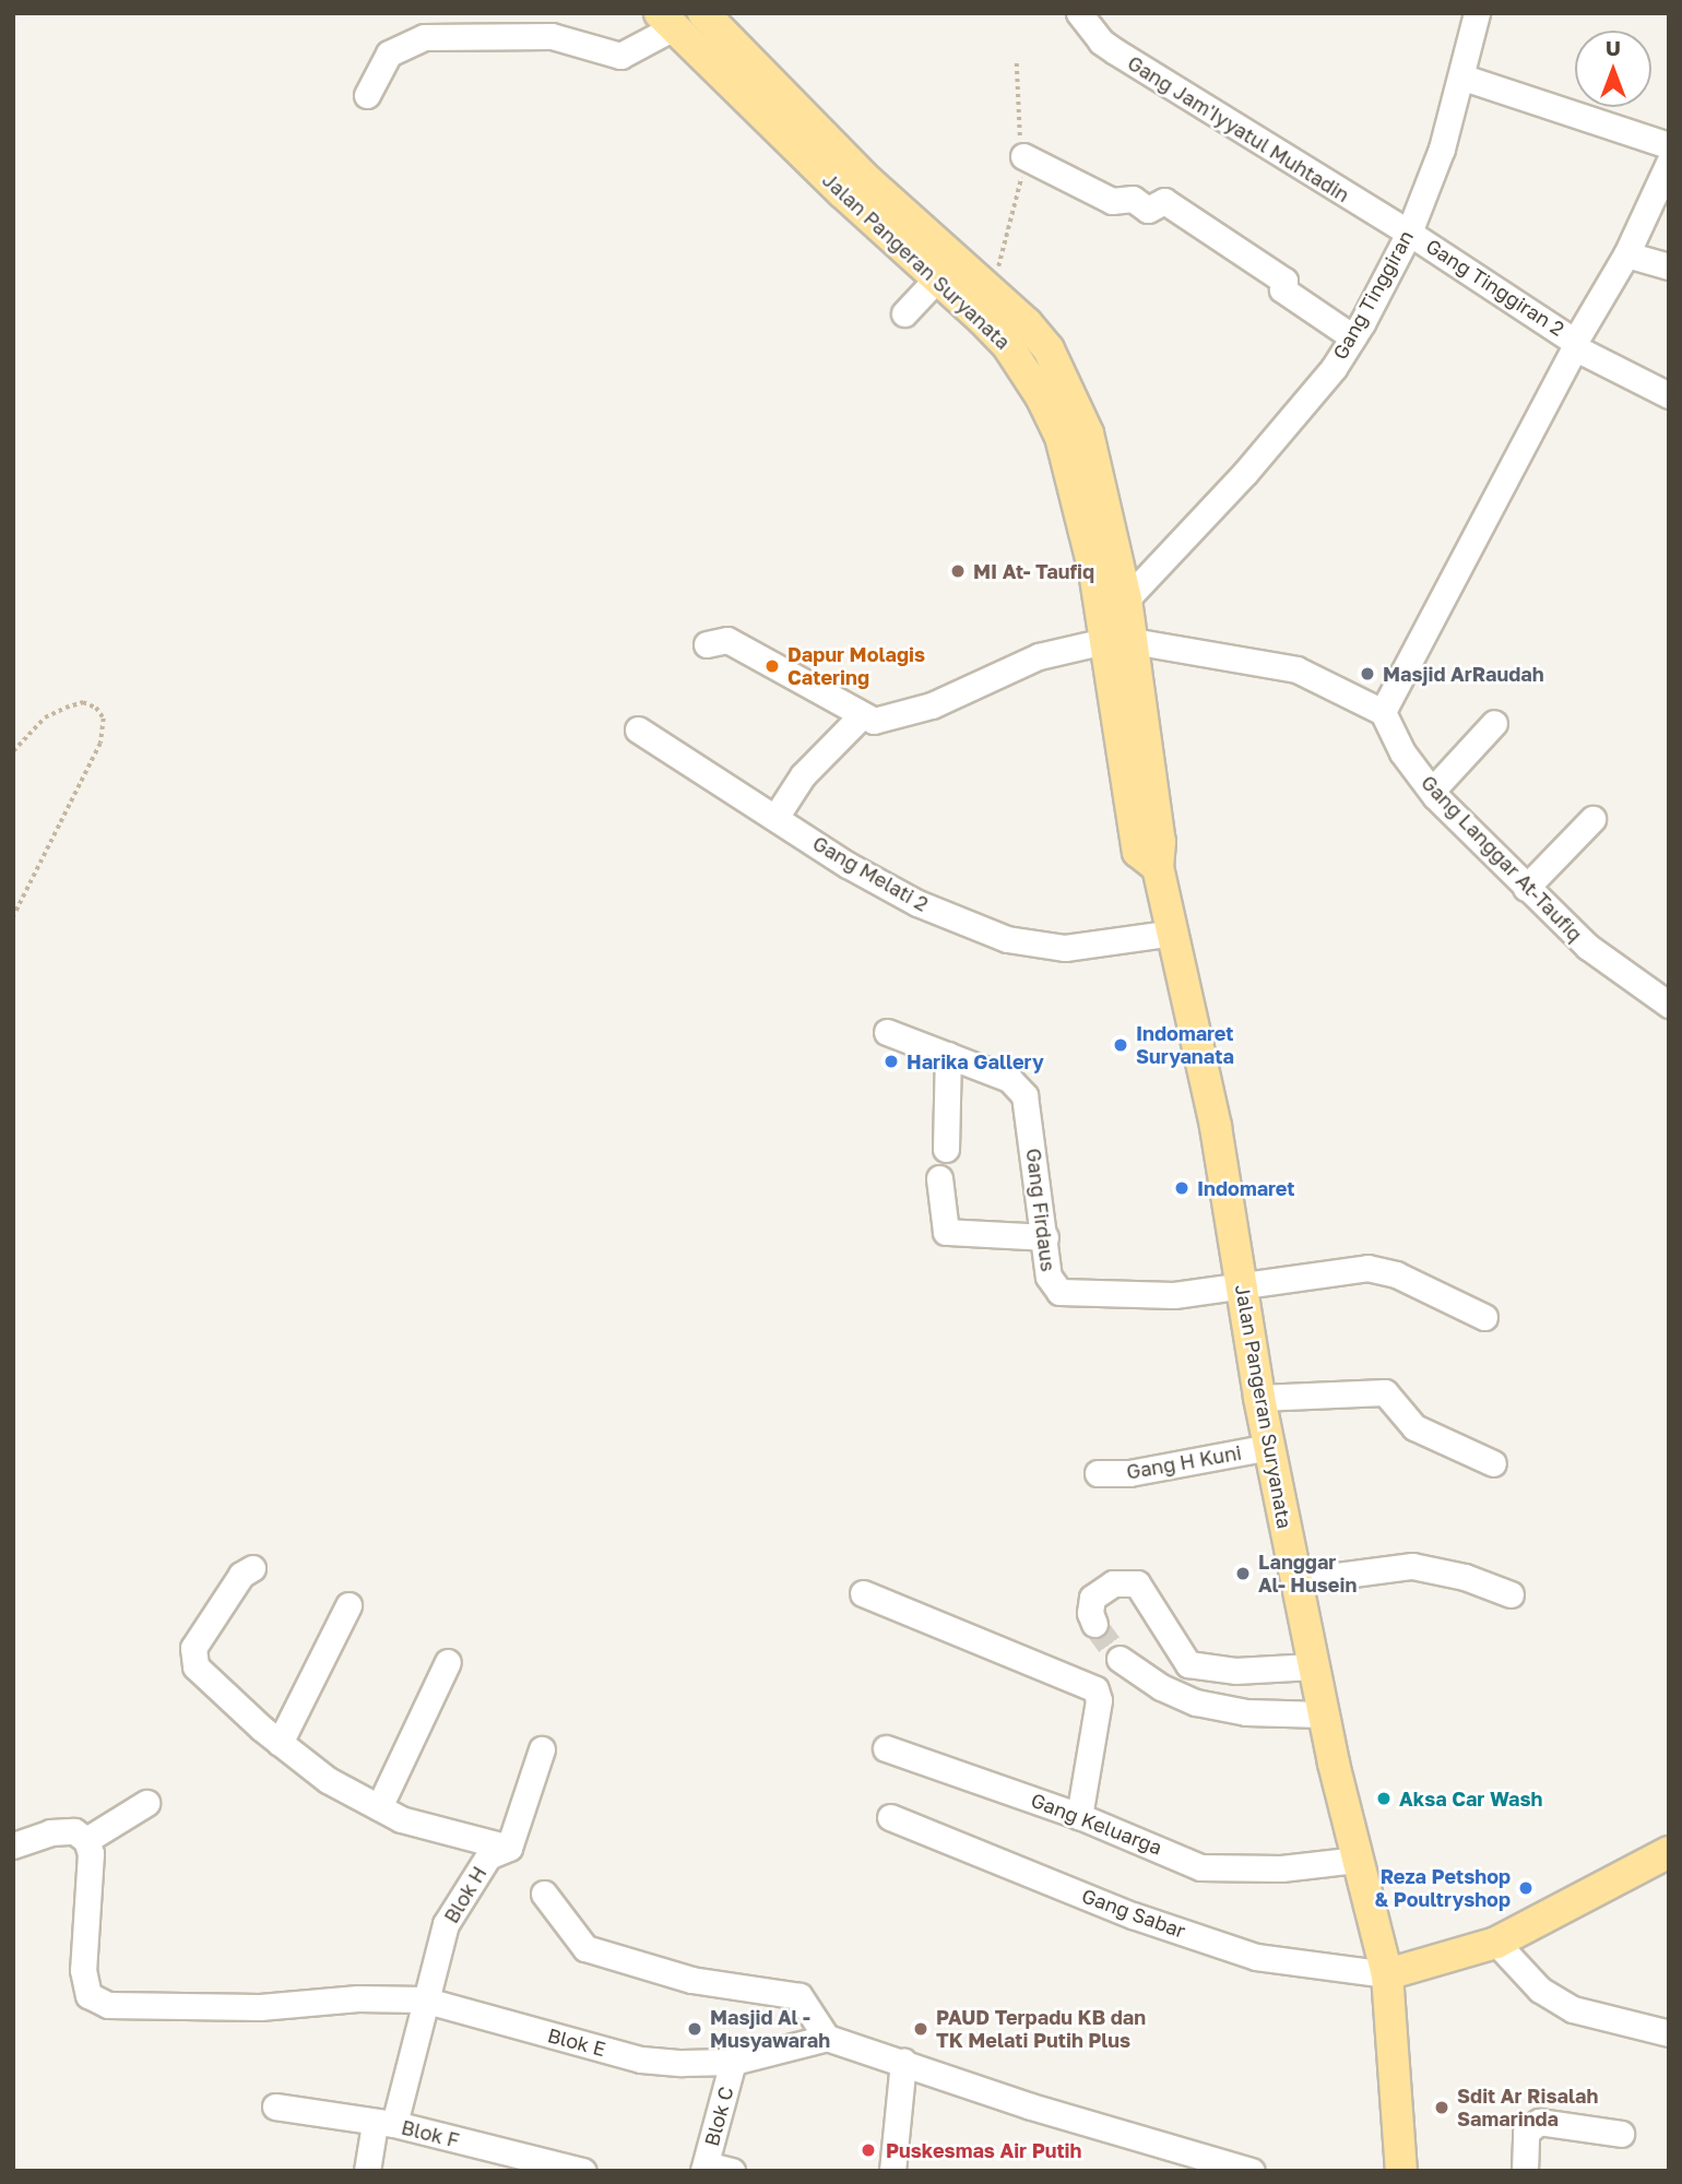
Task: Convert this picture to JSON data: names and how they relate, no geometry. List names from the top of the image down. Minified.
{"streets":{"main road":["Jalan Pangeran Suryanata"],"street":["Gang Jam'Iyyatul Muhtadin","Gang Tinggiran 2","Gang Tinggiran","Gang Langgar At-Taufiq","Gang Melati 2","Gang Firdaus","Gang H Kuni","Gang Keluarga","Blok H","Gang Sabar","Blok E","Blok C","Blok F"]},"crossings":[["Gang Jam'Iyyatul Muhtadin","Gang Tinggiran 2"],["Gang Jam'Iyyatul Muhtadin","Gang Tinggiran"],["Jalan Pangeran Suryanata","Gang Tinggiran"],["Jalan Pangeran Suryanata","Gang Melati 2"],["Jalan Pangeran Suryanata","Gang Firdaus"],["Jalan Pangeran Suryanata","Gang H Kuni"],["Jalan Pangeran Suryanata","Gang Keluarga"],["Jalan Pangeran Suryanata","Gang Sabar"],["Gang Tinggiran 2","Gang Tinggiran"],["Blok H","Blok E"],["Blok H","Blok F"],["Blok E","Blok C"]],"places":["MI At- Taufiq","Dapur Molagis Catering","Masjid ArRaudah","Indomaret Suryanata","Harika Gallery","Indomaret","Langgar Al- Husein","Aksa Car Wash","Reza Petshop & Poultryshop","Masjid Al - Musyawarah","PAUD Terpadu KB dan TK Melati Putih Plus","Sdit Ar Risalah Samarinda","Puskesmas Air Putih"],"north":"top"}
